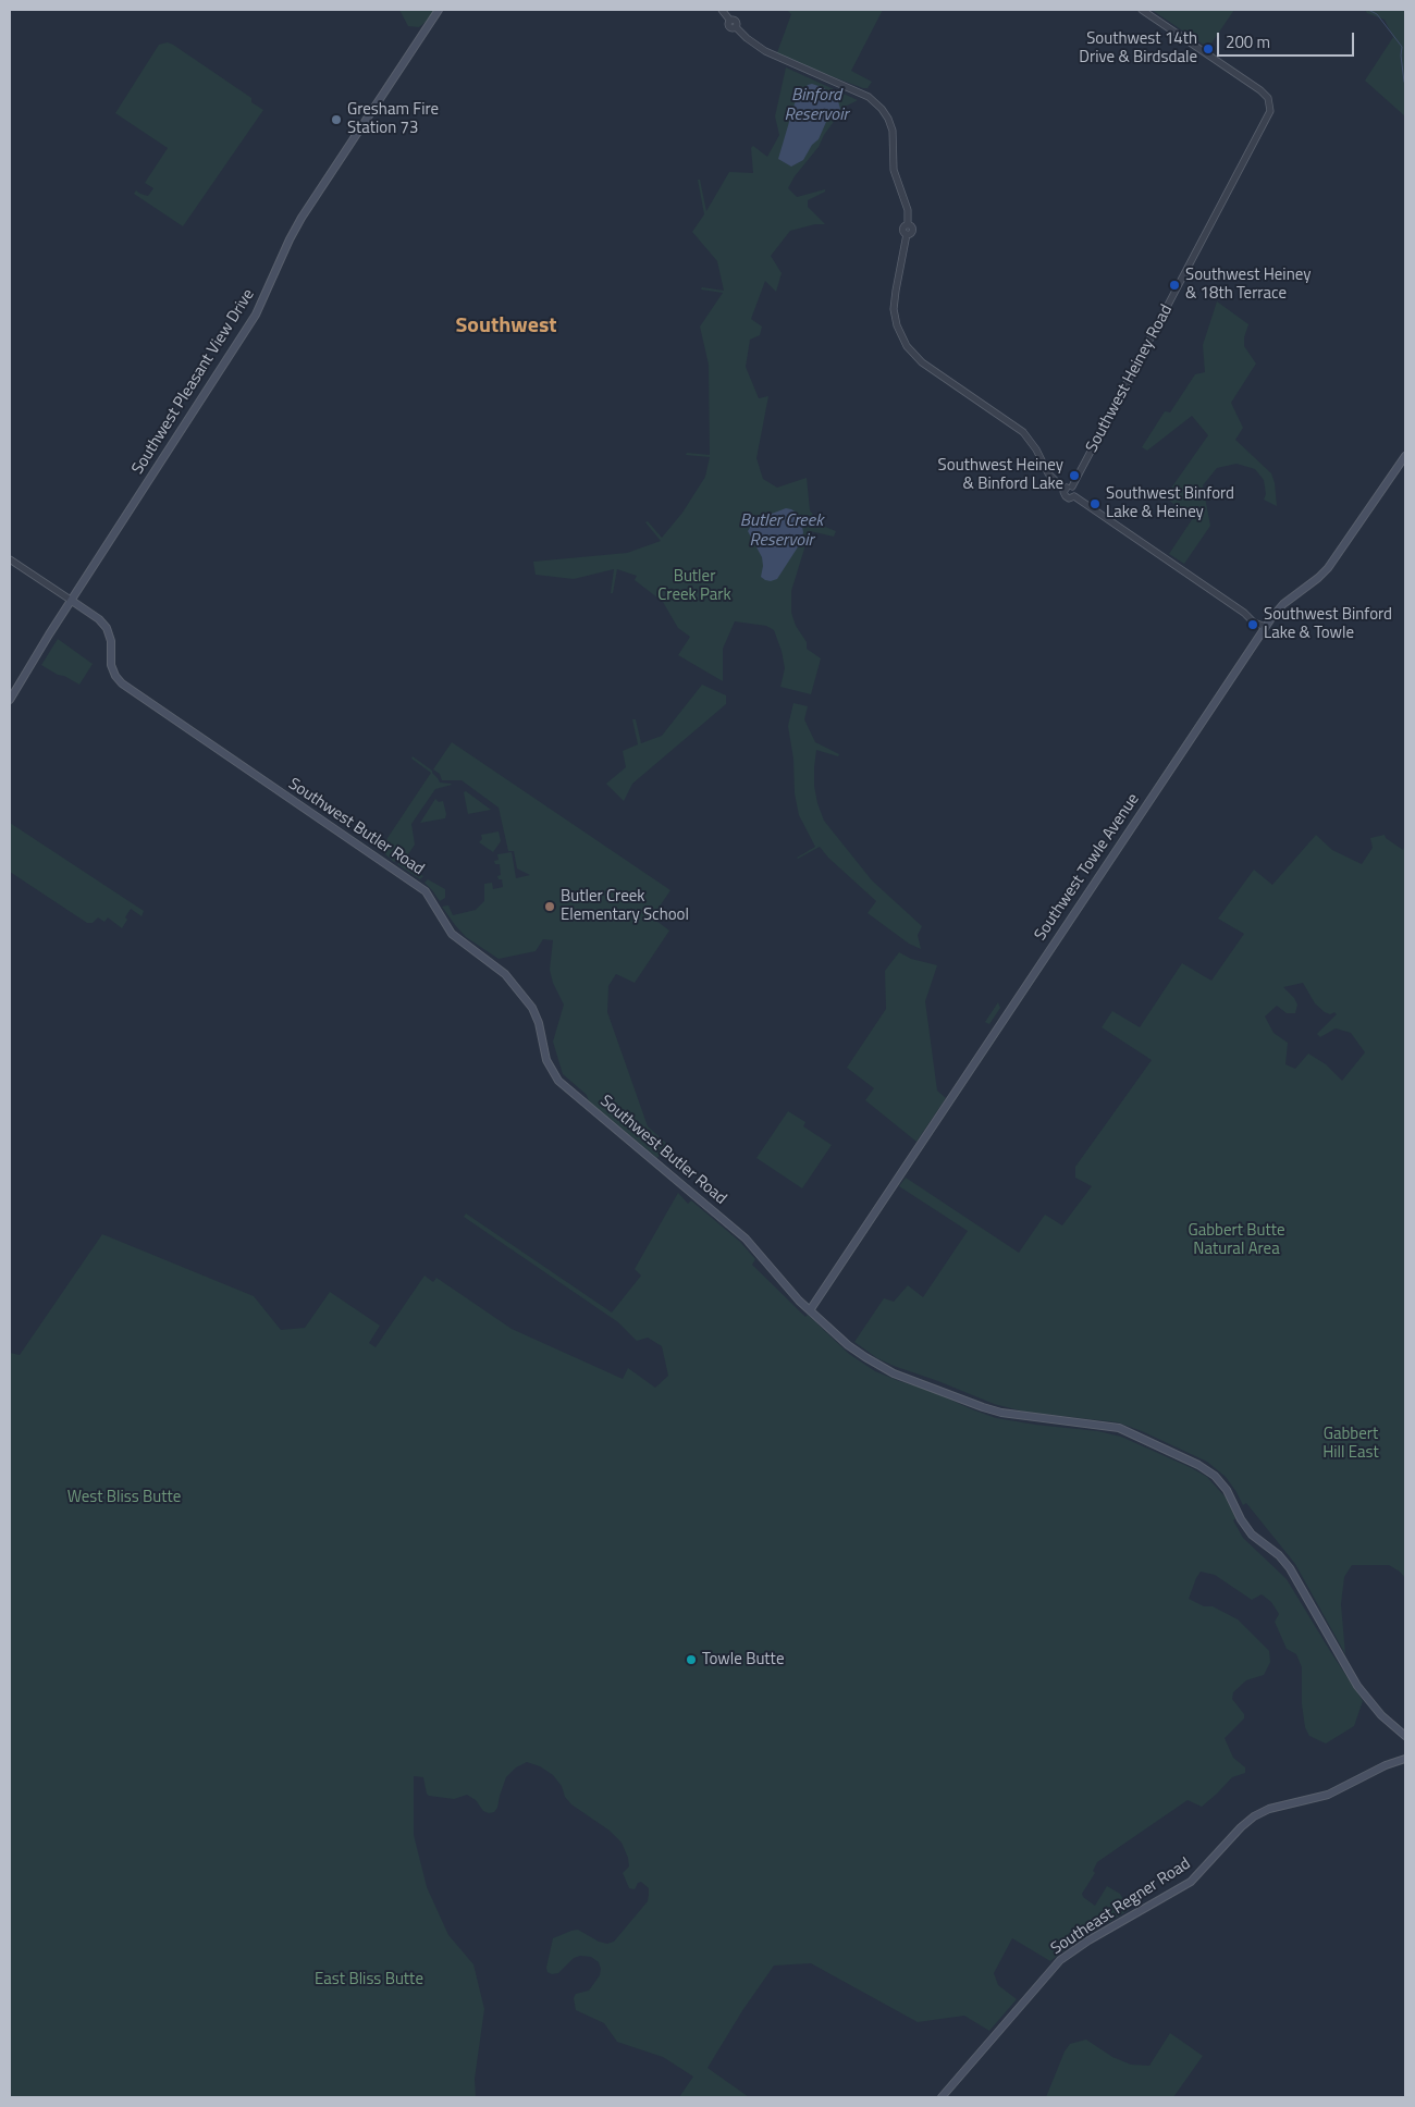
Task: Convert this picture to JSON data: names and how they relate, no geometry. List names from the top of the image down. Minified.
{"streets":{"main road":["Southwest Pleasant View Drive","Southwest Butler Road","Southwest Towle Avenue","Southeast Regner Road"],"street":["Southwest Heiney Road"]},"crossings":[["Southwest Pleasant View Drive","Southwest Butler Road"],["Southwest Butler Road","Southwest Towle Avenue"]],"districts":["Southwest"],"water":["Binford Reservoir","Butler Creek Reservoir"],"parks":["Butler Creek Park","Gabbert Butte Natural Area","Gabbert Hill East","West Bliss Butte","East Bliss Butte"],"places":["Southwest 14th Drive & Birdsdale","Gresham Fire Station 73","Southwest Heiney & 18th Terrace","Southwest Heiney & Binford Lake","Southwest Binford Lake & Heiney","Southwest Binford Lake & Towle","Butler Creek Elementary School","Towle Butte"],"scale_bar":"200 m"}
